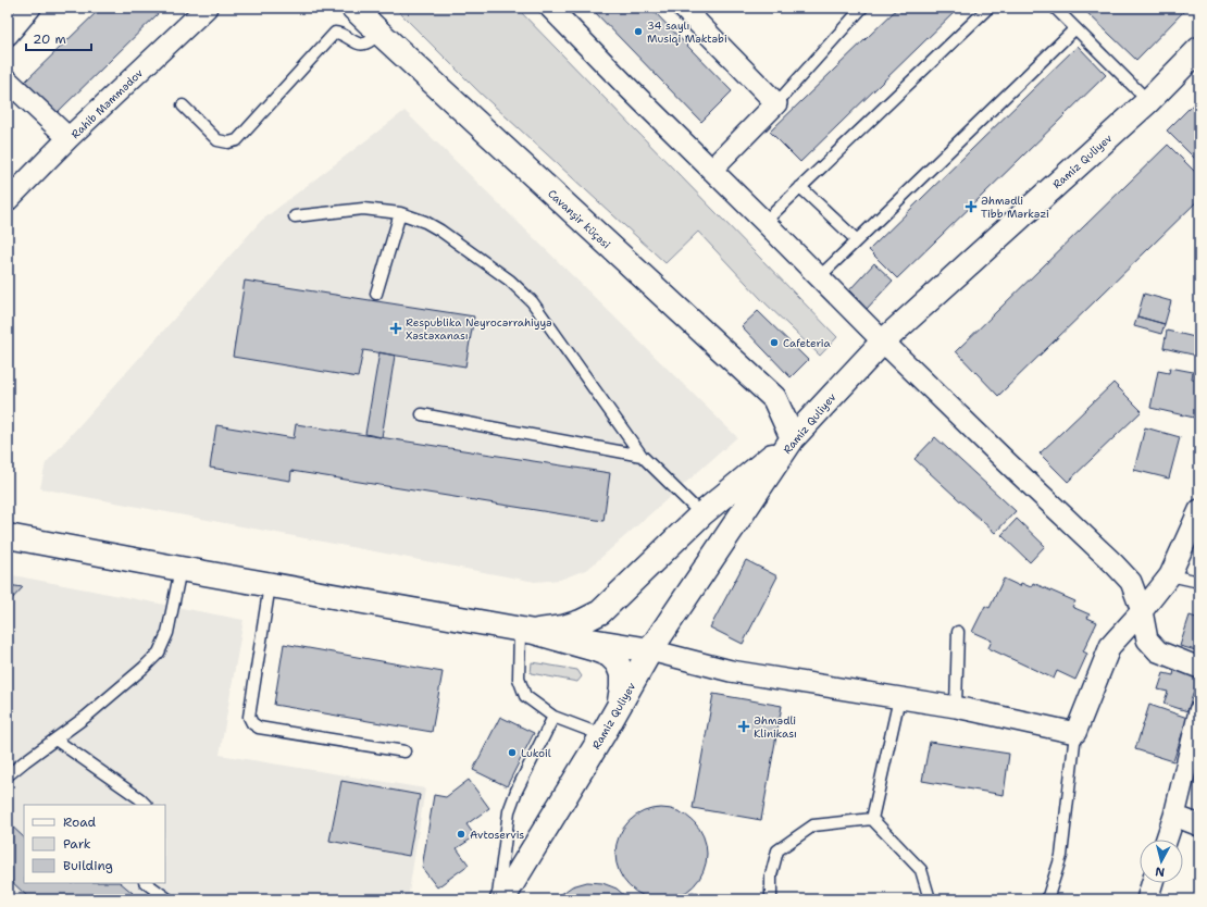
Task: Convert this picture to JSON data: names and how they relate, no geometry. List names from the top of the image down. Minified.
{"streets":{"main road":["Ramiz Quliyev","Cavanşir küçəsi"],"street":["Rahib Məmmədov"]},"crossings":[["Ramiz Quliyev","Cavanşir küçəsi"]],"places":{"other":["34 saylı Musiqi Məktəbi","Cafeteria","Lukoil","Avtoservis"],"health":["Əhmədli Tibb Mərkəzi","Respublika Neyrocərrahiyyə Xəstəxanası","Əhmədli Klinikası"]},"legend":["Road","Park","Building"],"scale_bar":"20 m","north":"bottom"}
